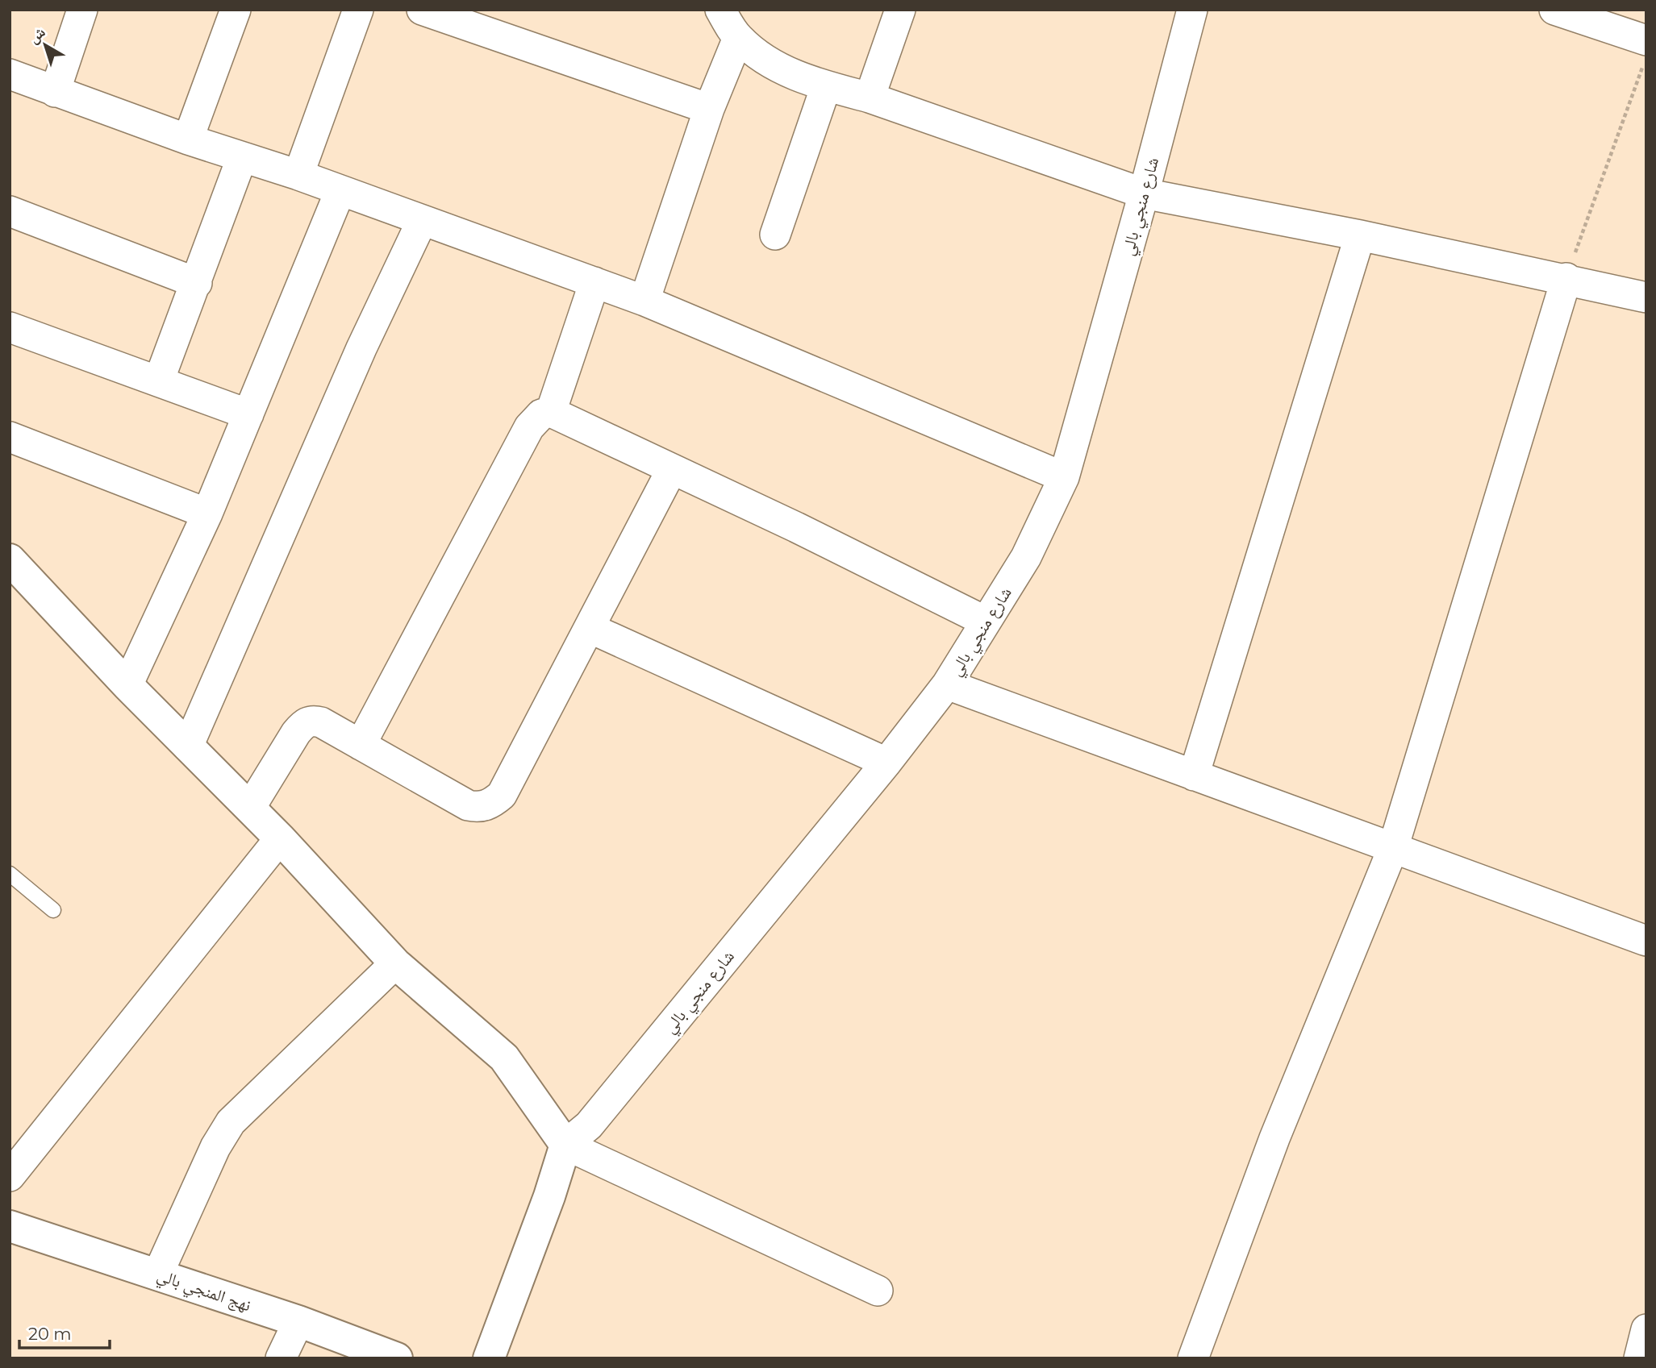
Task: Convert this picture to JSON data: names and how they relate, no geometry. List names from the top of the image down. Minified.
{"streets":{"street":["شارع منجي بالي","نهج المنجي بالي"]},"scale_bar":"20 m","north":"top left"}
